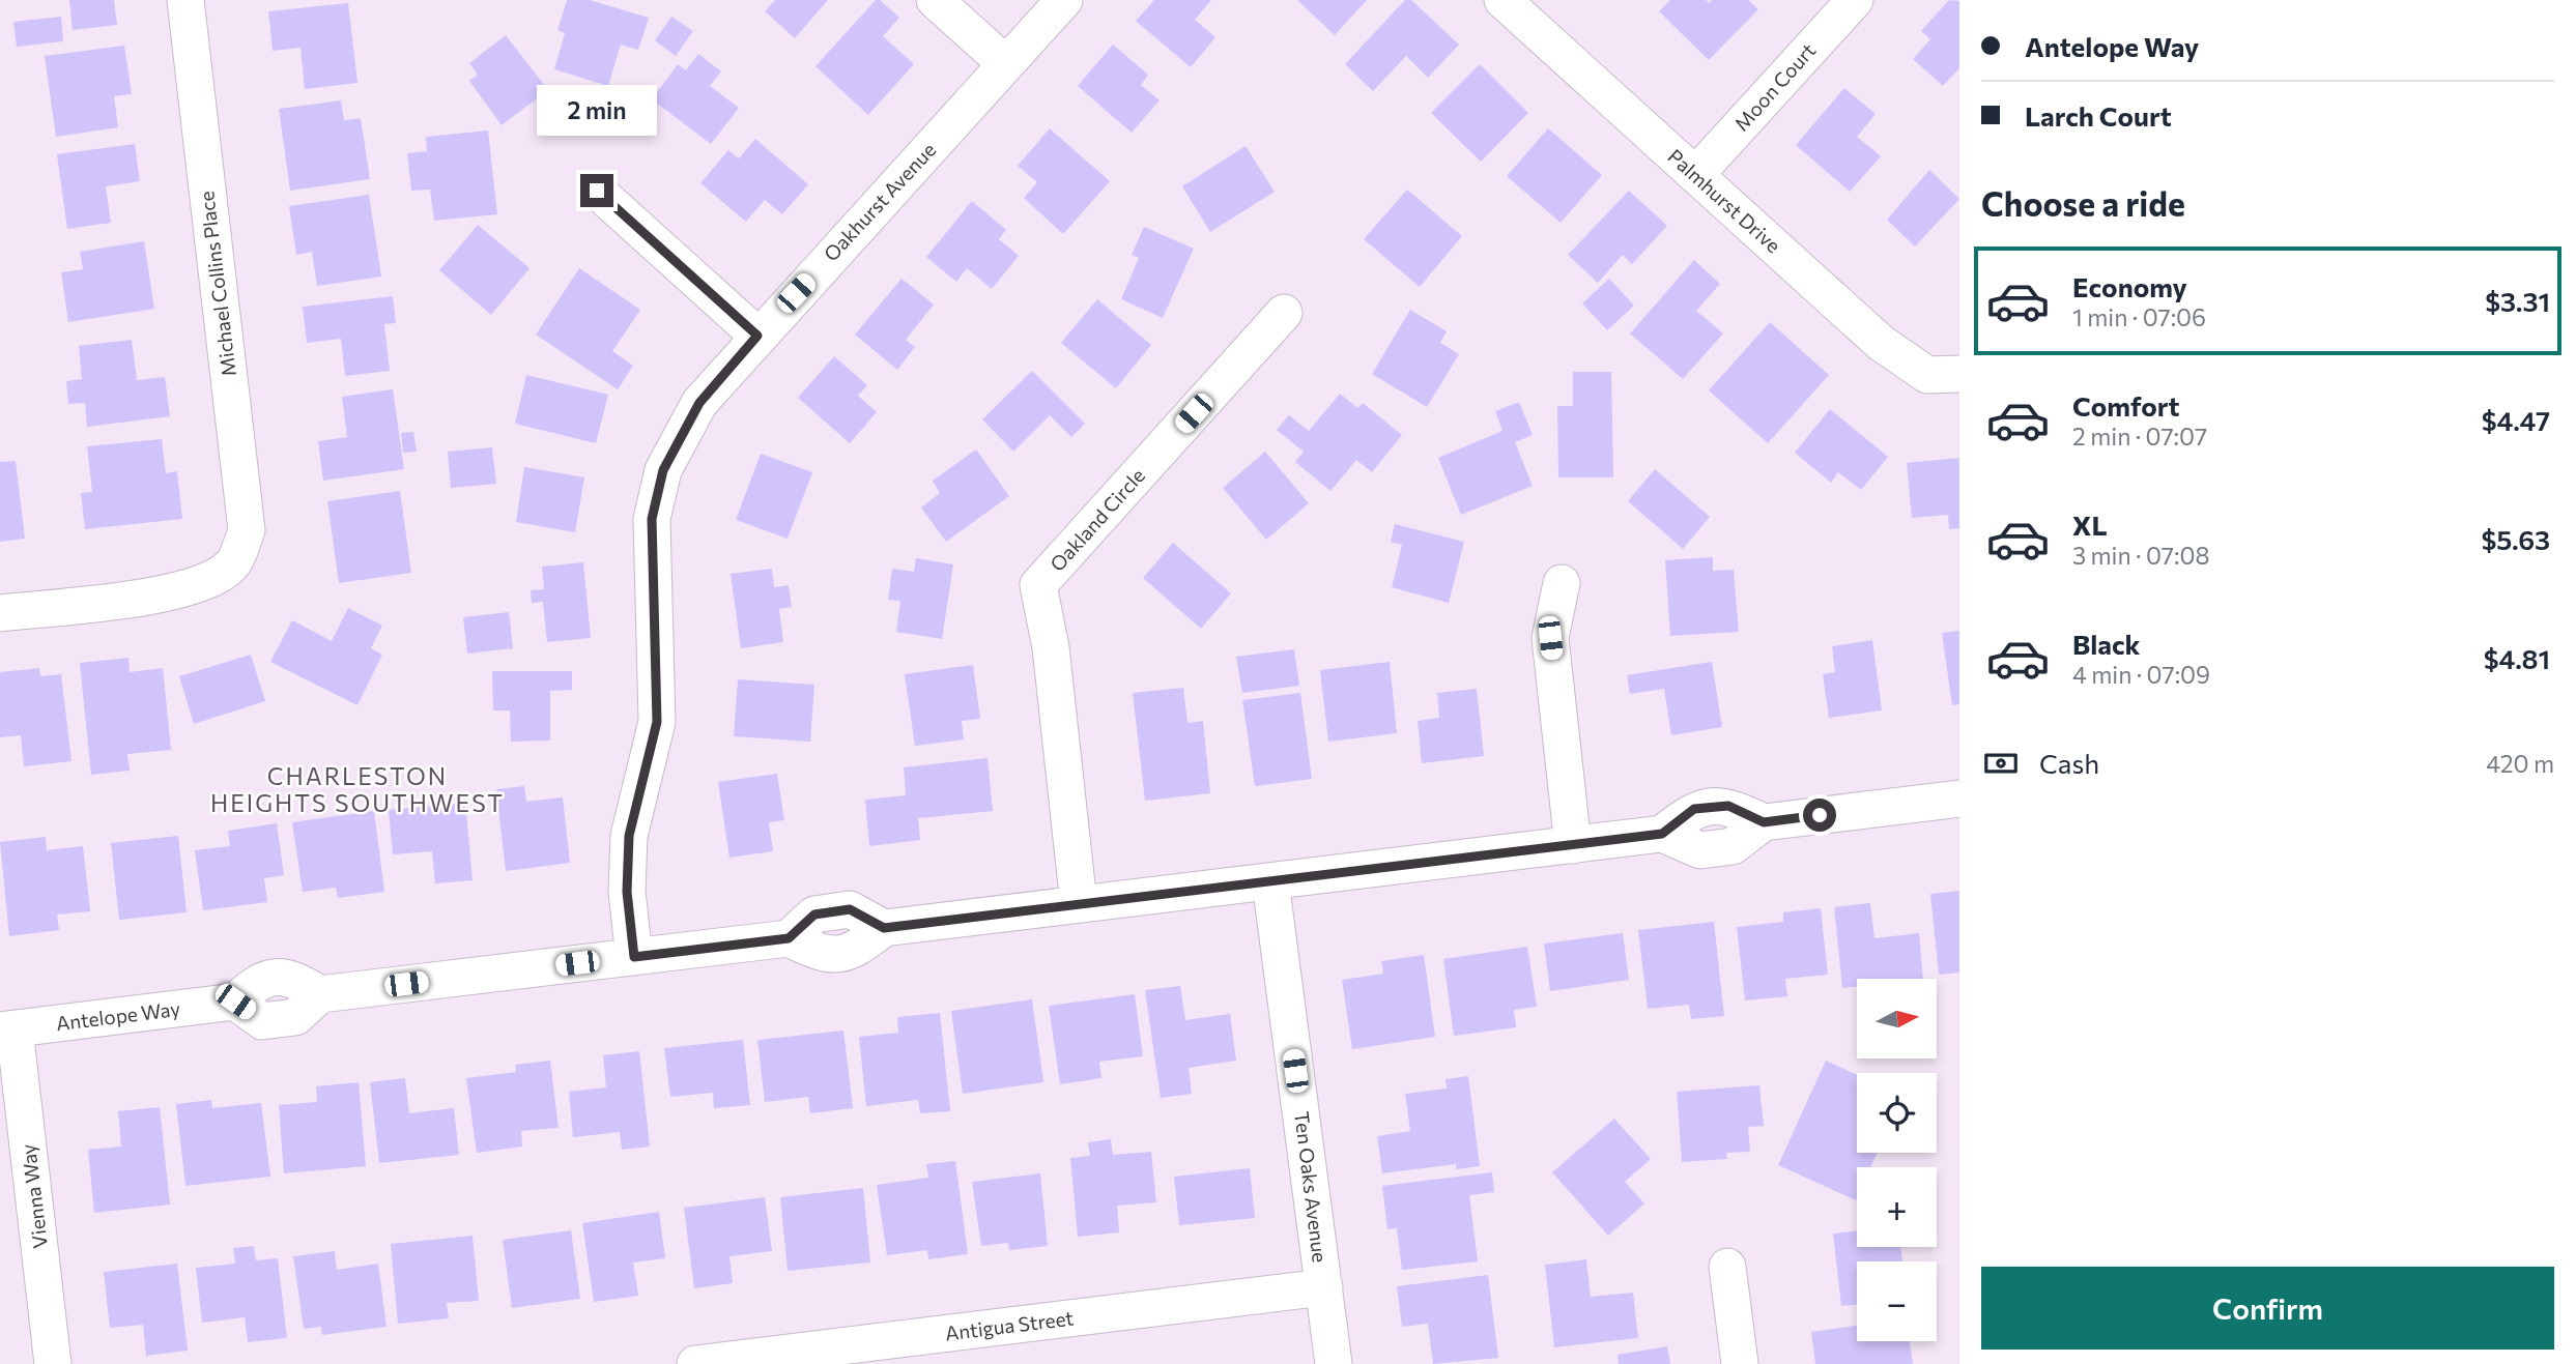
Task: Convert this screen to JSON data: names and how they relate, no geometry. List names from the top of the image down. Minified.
{"streets":{"street":["Moon Court","Palmhurst Drive","Oakhurst Avenue","Michael Collins Place","Oakland Circle","Antelope Way","Ten Oaks Avenue","Vienna Way","Antigua Street"]},"crossings":[["Moon Court","Palmhurst Drive"],["Oakhurst Avenue","Antelope Way"],["Oakland Circle","Antelope Way"],["Antelope Way","Ten Oaks Avenue"],["Antelope Way","Vienna Way"],["Ten Oaks Avenue","Antigua Street"]],"districts":["CHARLESTON HEIGHTS SOUTHWEST"],"north":"right","page":{"banner":["Antelope Way","Larch Court"],"bubble":"2 min","heading":"Choose a ride","list":[{"name":"Economy","note":"1 min · 07:06","value":"$3.31"},{"name":"Comfort","note":"2 min · 07:07","value":"$4.47"},{"name":"XL","note":"3 min · 07:08","value":"$5.63"},{"name":"Black","note":"4 min · 07:09","value":"$4.81"}],"pay":["Cash","420 m"],"map_buttons":["+","−"],"buttons":"Confirm"}}
